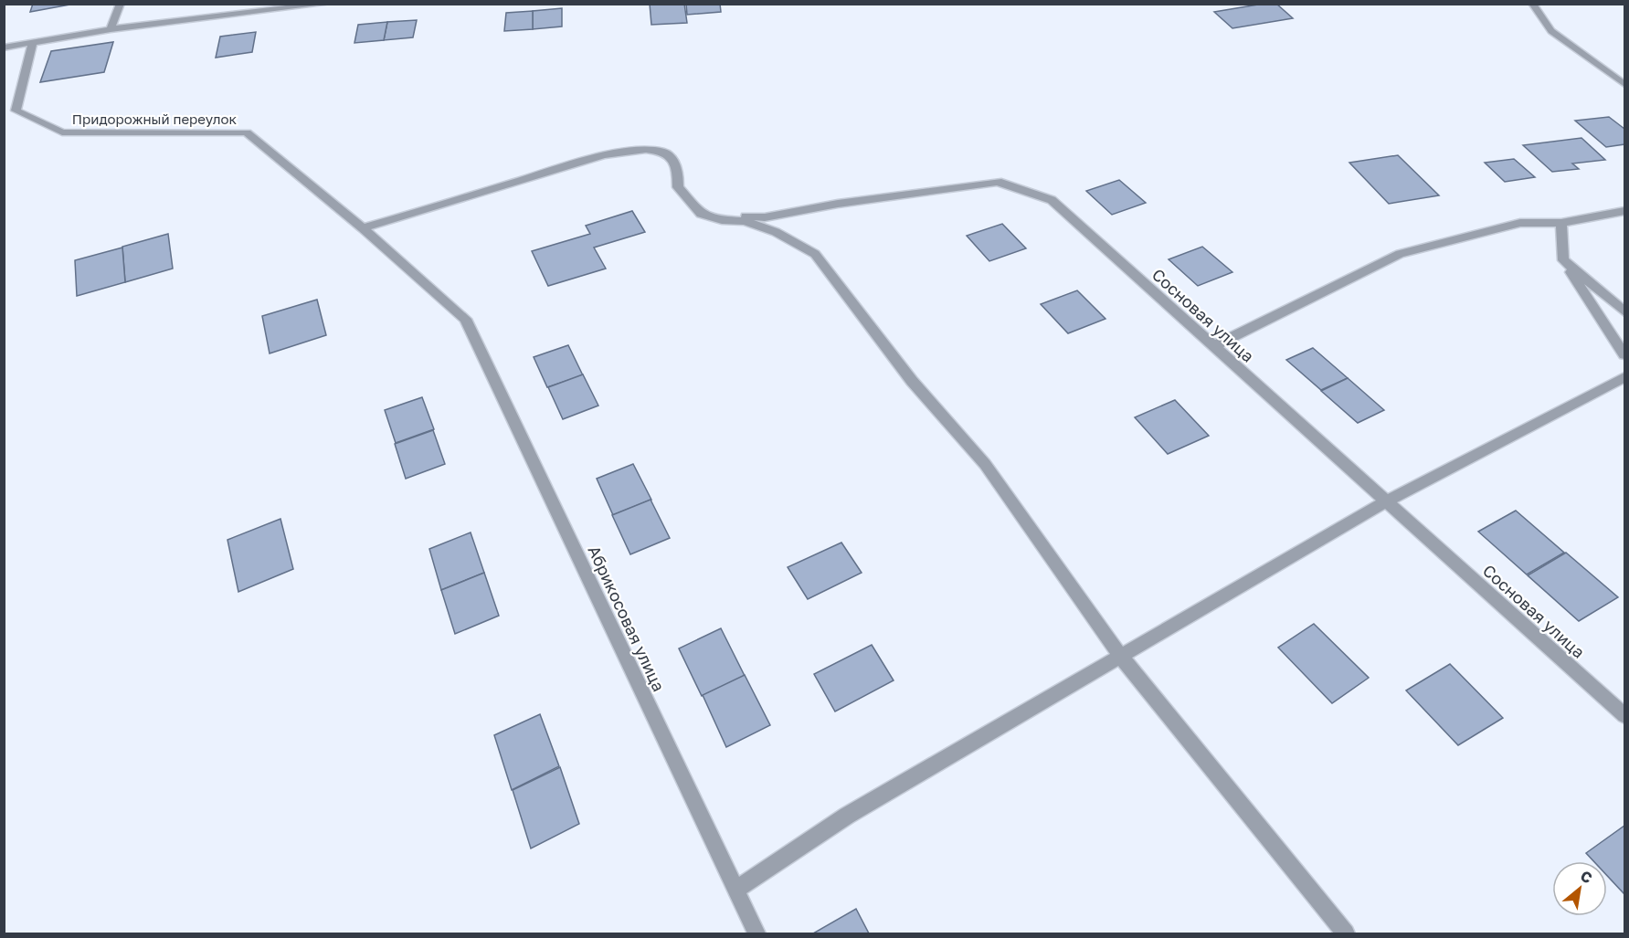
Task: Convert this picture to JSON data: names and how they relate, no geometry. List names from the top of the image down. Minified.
{"streets":{"street":["Придорожный переулок","Сосновая улица","Абрикосовая улица"]},"crossings":[["Придорожный переулок","Абрикосовая улица"]],"north":"top right"}
